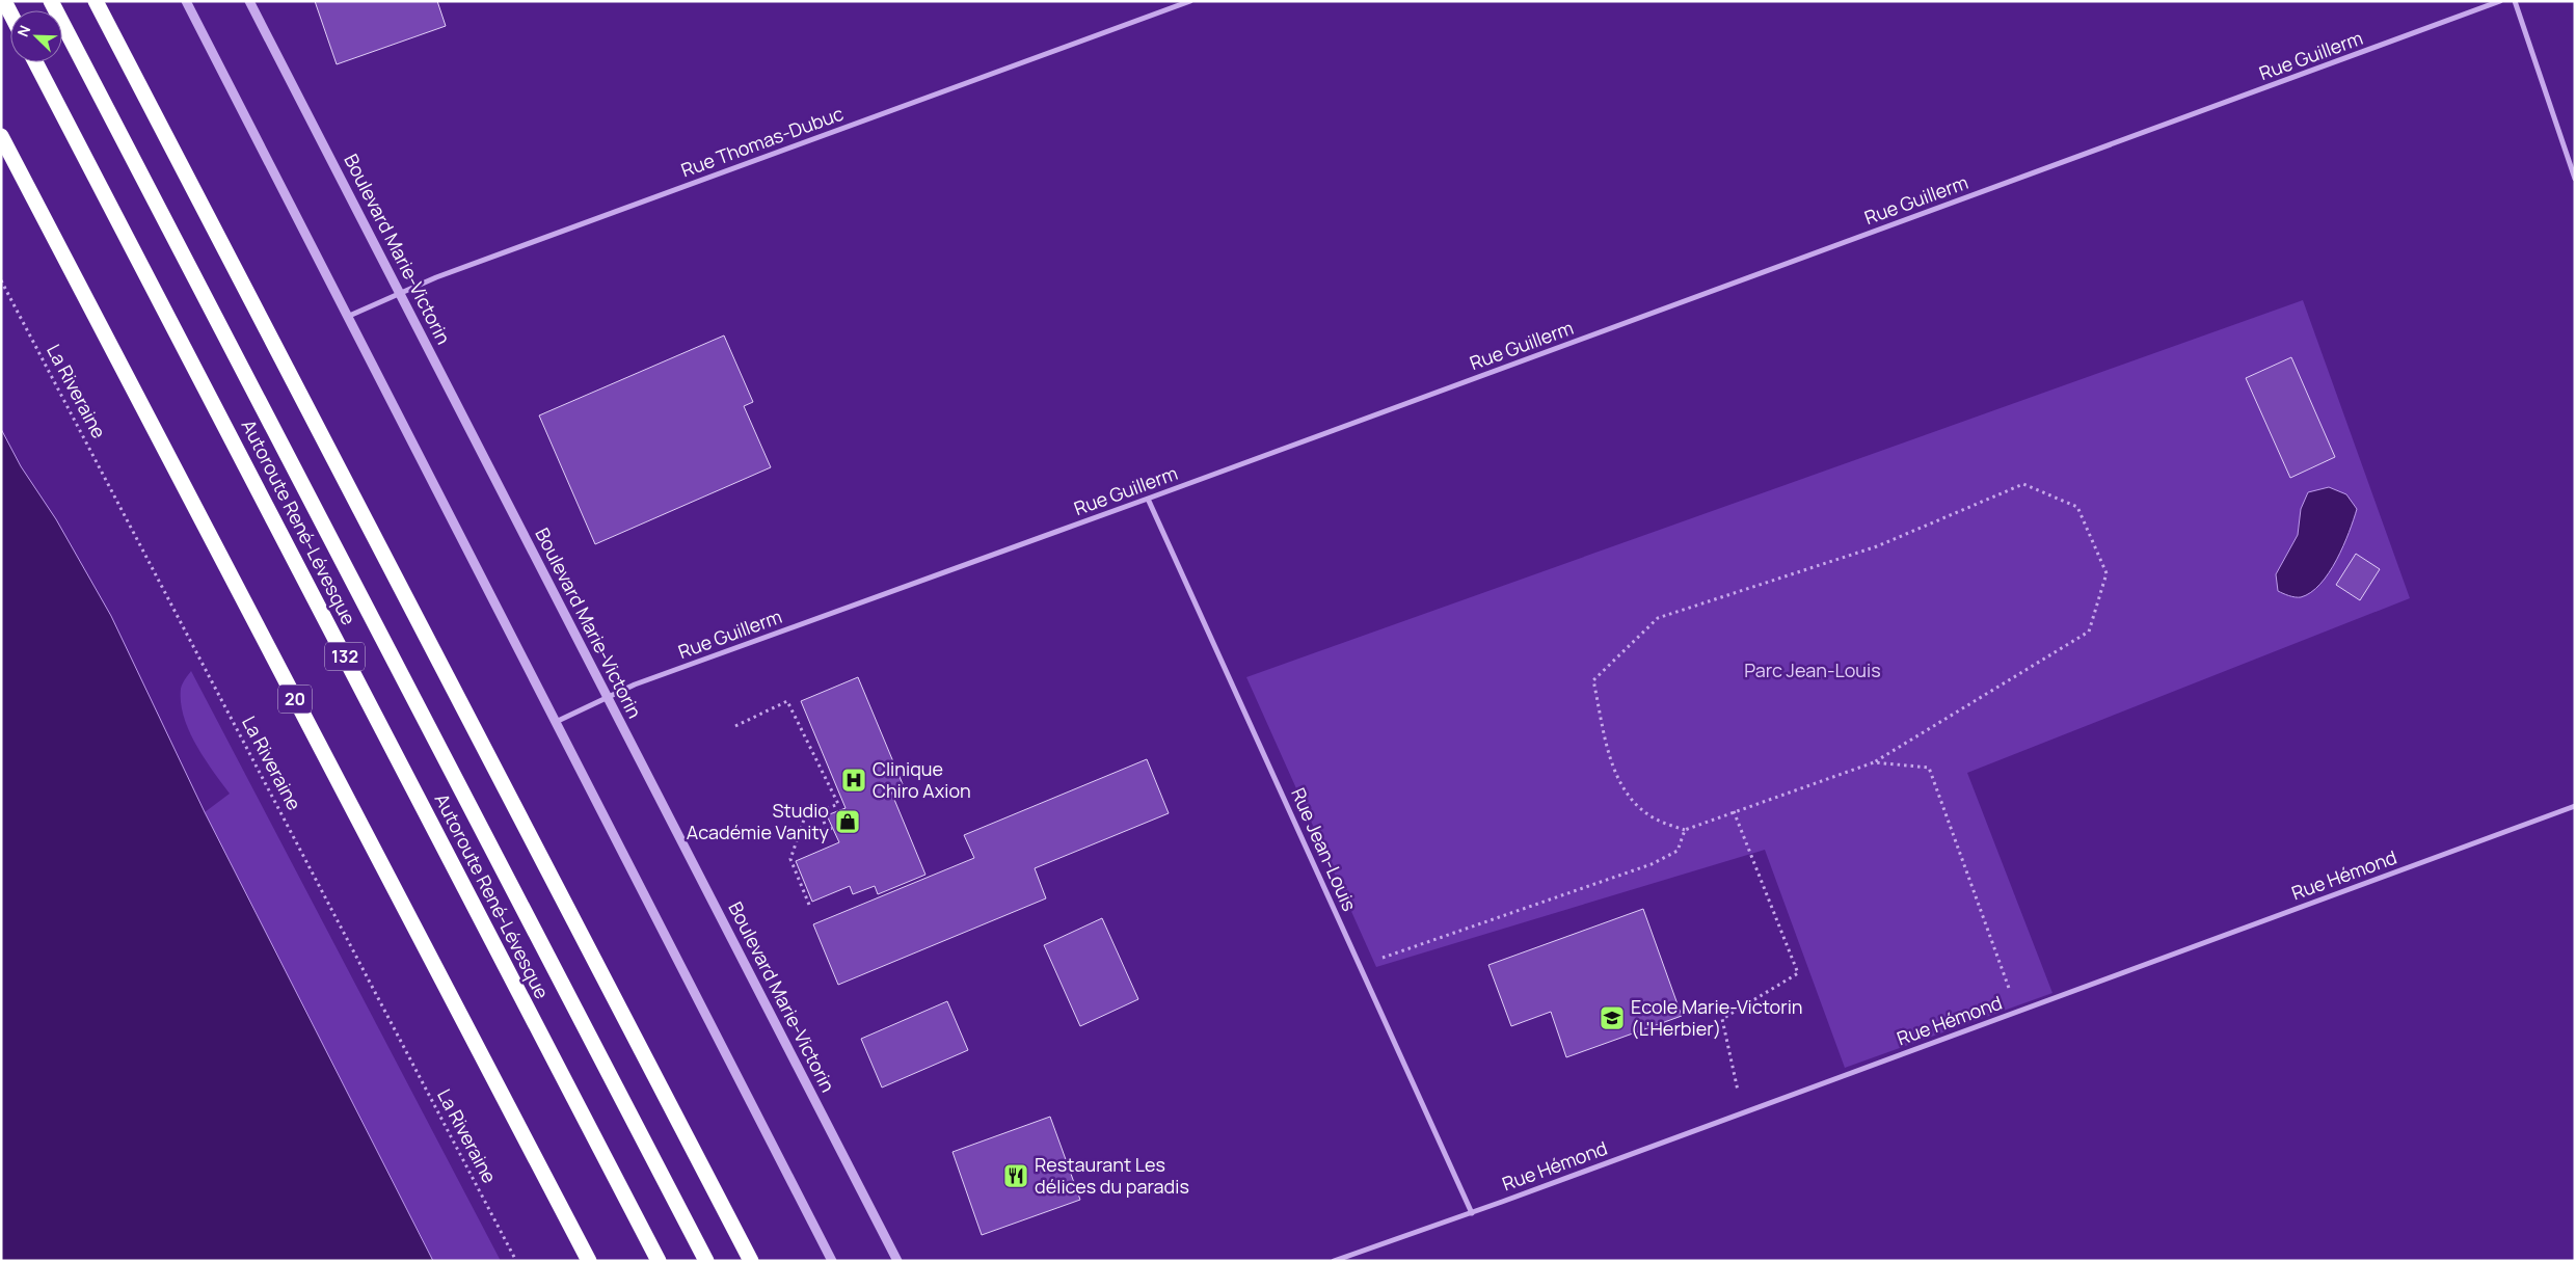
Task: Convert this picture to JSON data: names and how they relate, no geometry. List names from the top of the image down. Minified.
{"streets":{"highway":["Autoroute René-Lévesque","132","20"],"street":["Rue Guillerm","Rue Thomas-Dubuc","Boulevard Marie-Victorin","Rue Jean-Louis","Rue Hémond"],"path":["La Riveraine"]},"crossings":[["Rue Guillerm","Boulevard Marie-Victorin"],["Rue Guillerm","Rue Jean-Louis"],["Rue Thomas-Dubuc","Boulevard Marie-Victorin"],["Rue Jean-Louis","Rue Hémond"]],"parks":["Parc Jean-Louis"],"places":{"hospital":["Clinique Chiro Axion"],"shop":["Studio Académie Vanity"],"school or university":["Ecole Marie-Victorin (L'Herbier)"],"restaurant":["Restaurant Les délices du paradis"]},"north":"top left"}
